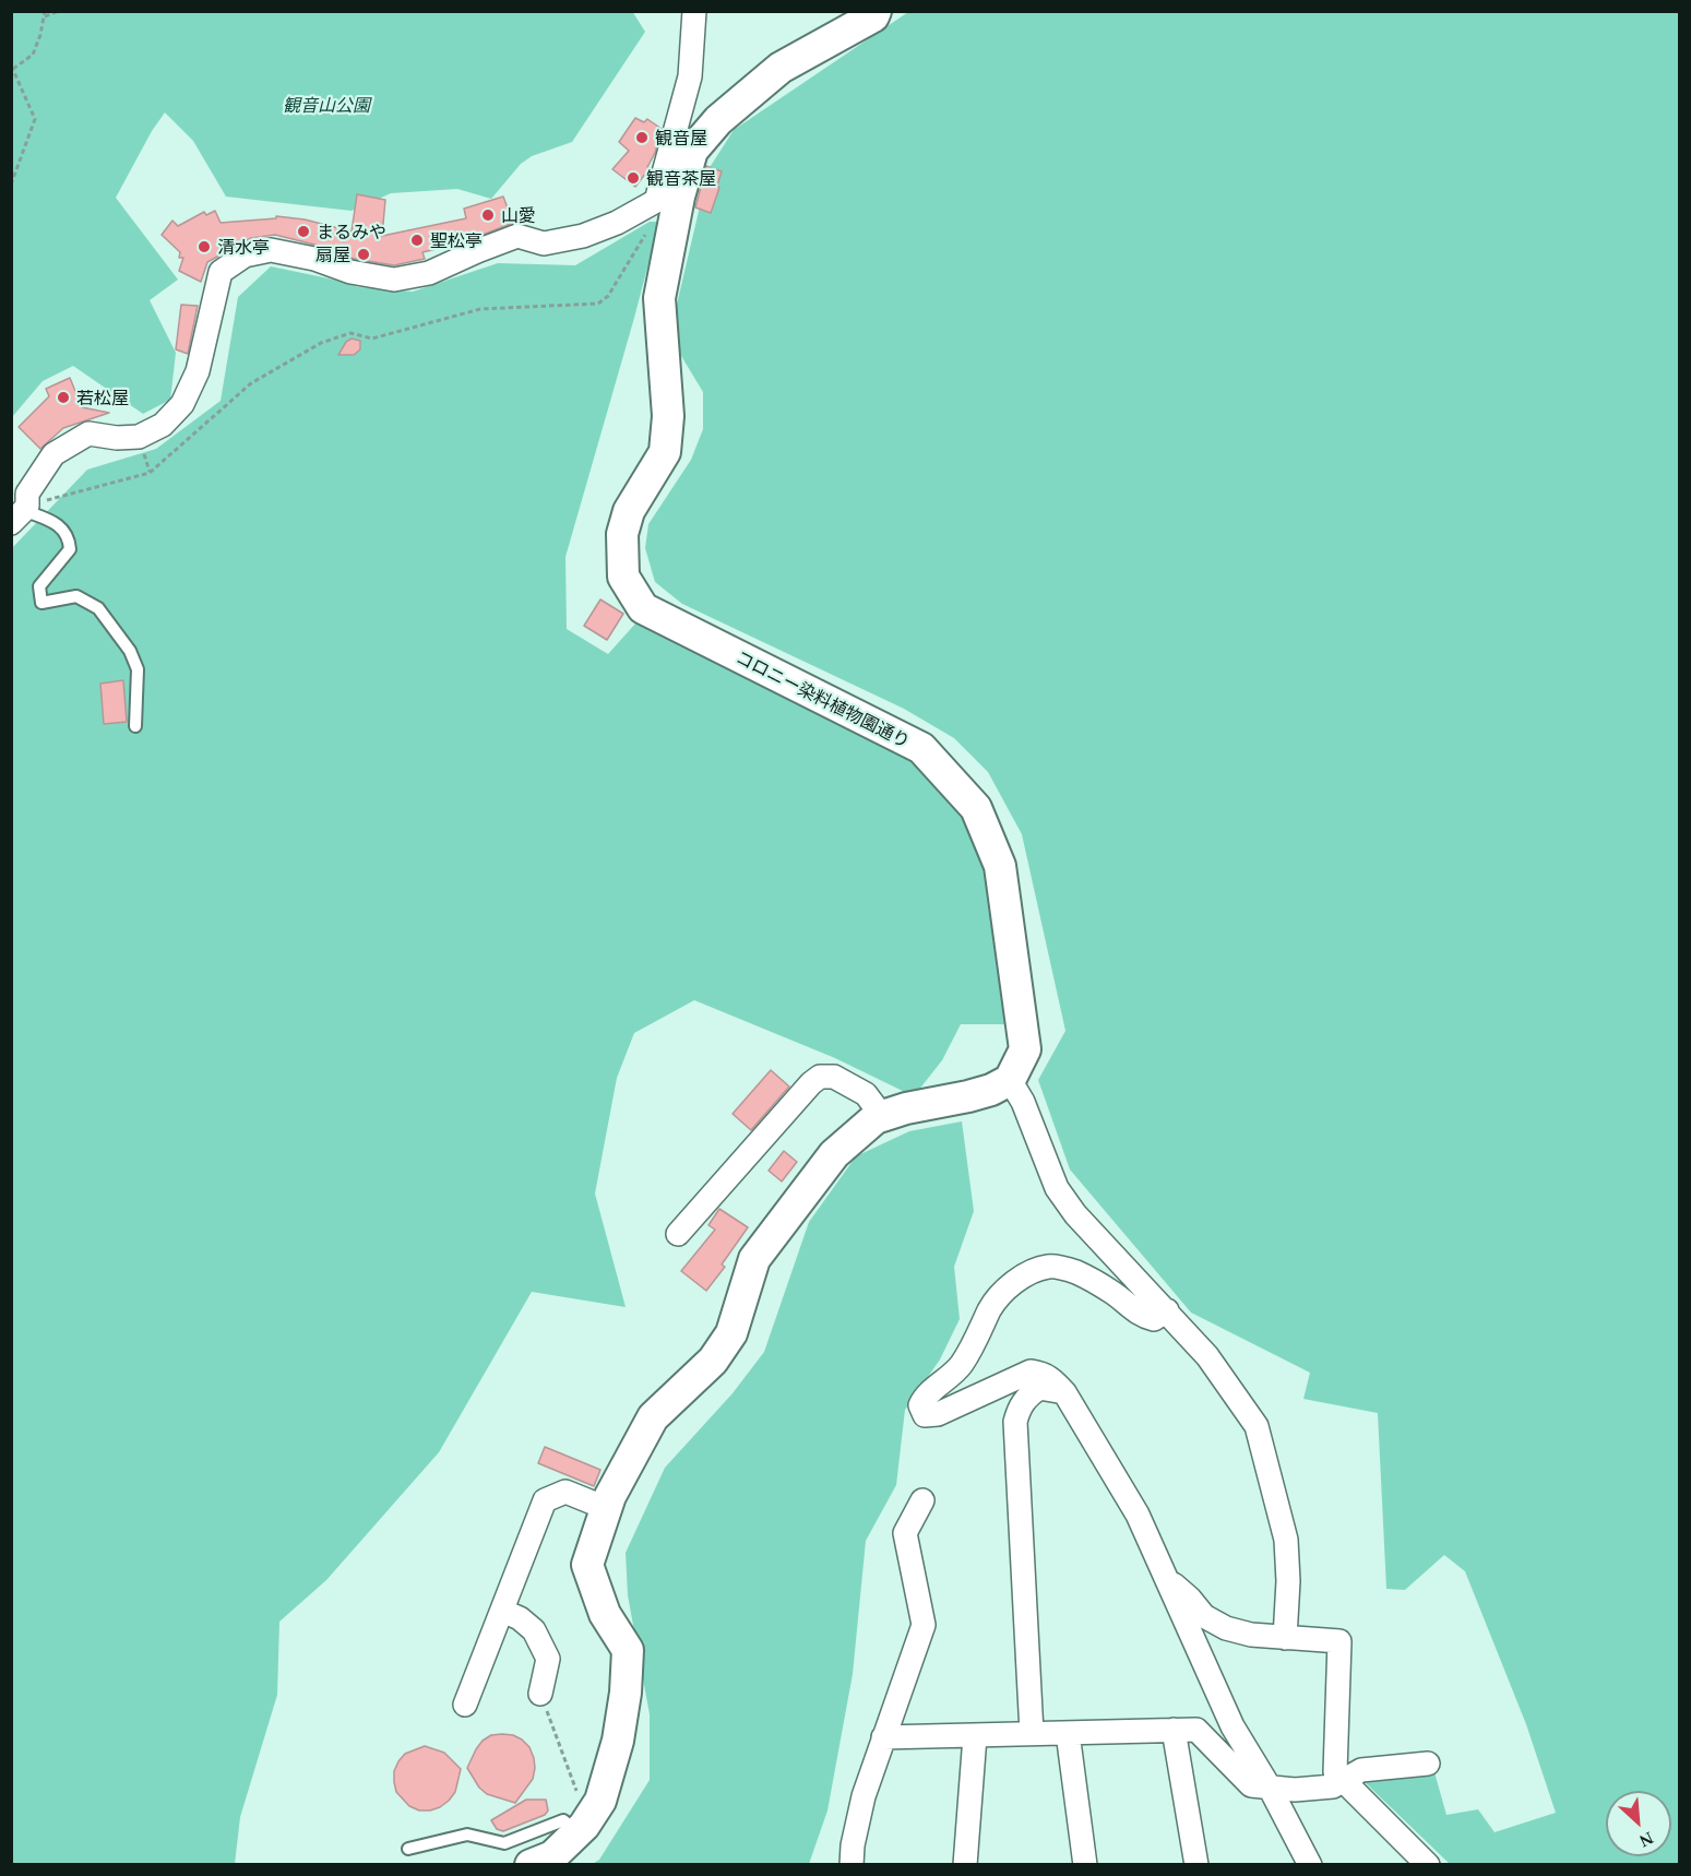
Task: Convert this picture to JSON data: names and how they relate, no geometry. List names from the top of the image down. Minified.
{"streets":{"street":["コロニー染料植物園通り"]},"parks":["観音山公園"],"places":["観音屋","観音茶屋","山愛","まるみや","聖松亭","清水亭","扇屋","若松屋"],"north":"bottom right"}
